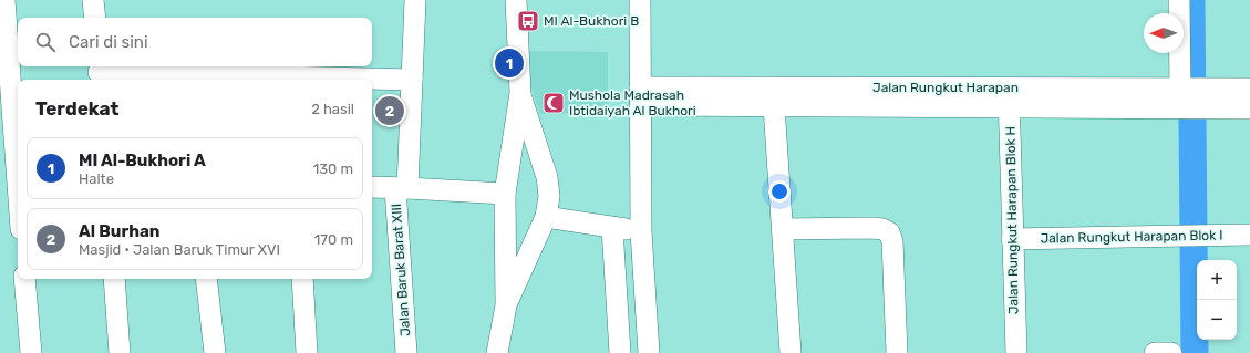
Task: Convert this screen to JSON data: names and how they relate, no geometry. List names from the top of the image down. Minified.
{"streets":{"street":["Jalan Rungkut Harapan","Jalan Rungkut Harapan Blok H","Jalan Rungkut Harapan Blok I","Jalan Baruk Barat XIII"]},"crossings":[["Jalan Rungkut Harapan","Jalan Rungkut Harapan Blok H"],["Jalan Rungkut Harapan Blok H","Jalan Rungkut Harapan Blok I"]],"places":{"bus stop":["MI Al-Bukhori B"],"mosque":["Mushola Madrasah Ibtidaiyah Al Bukhori"]},"north":"left","page":{"search":"Cari di sini","pins":["1","2"],"heading":["Terdekat","2 hasil"],"list":[{"mark":"1","name":"MI Al-Bukhori A","note":"Halte","value":"130 m"},{"mark":"2","name":"Al Burhan","note":"Masjid · Jalan Baruk Timur XVI","value":"170 m"}],"map_buttons":["+","−"]}}
